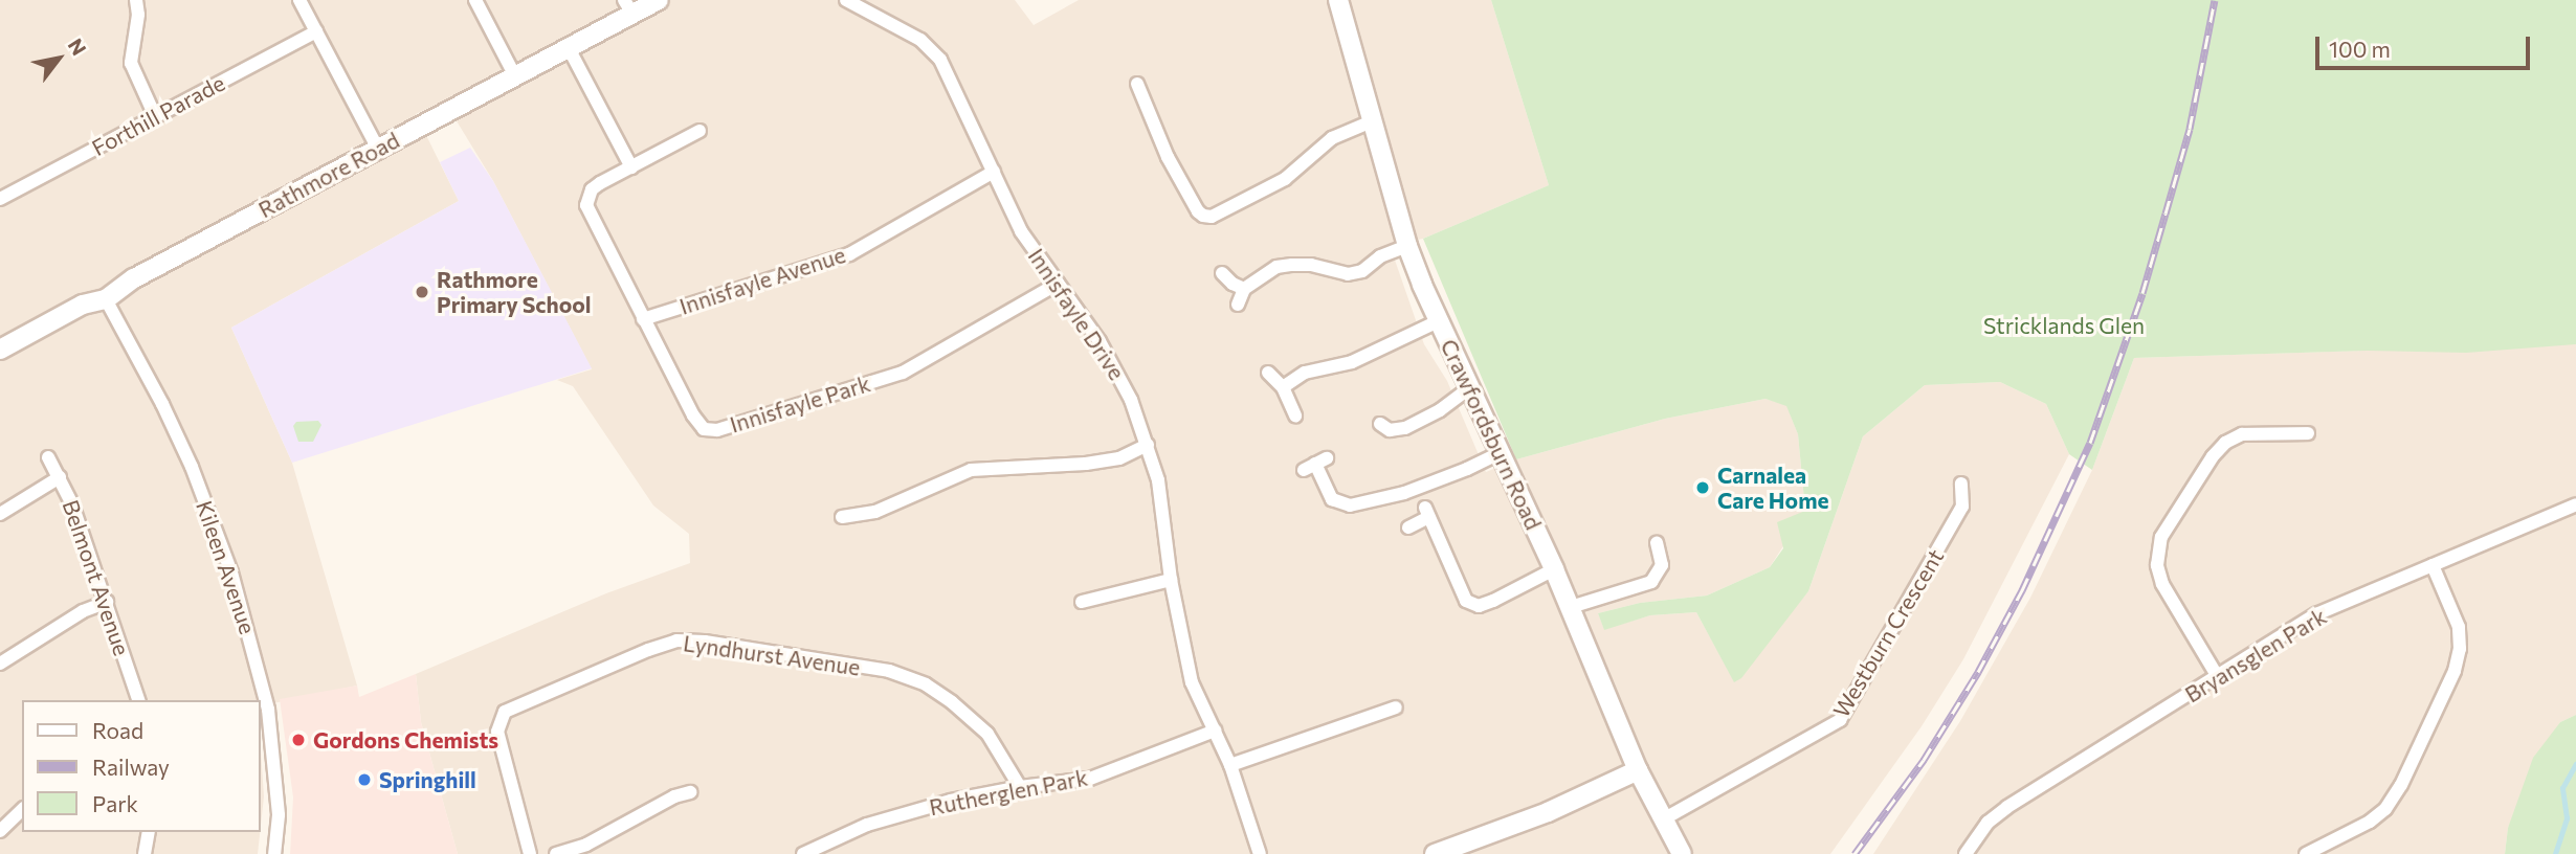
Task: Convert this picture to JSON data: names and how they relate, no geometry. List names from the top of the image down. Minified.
{"streets":{"street":["Forthill Parade","Rathmore Road","Innisfayle Avenue","Innisfayle Drive","Innisfayle Park","Crawfordsburn Road","Kileen Avenue","Belmont Avenue","Westburn Crescent","Lyndhurst Avenue","Bryansglen Park","Rutherglen Park"]},"crossings":[["Rathmore Road","Kileen Avenue"],["Innisfayle Avenue","Innisfayle Drive"],["Innisfayle Avenue","Innisfayle Park"],["Innisfayle Drive","Innisfayle Park"],["Innisfayle Drive","Rutherglen Park"],["Crawfordsburn Road","Westburn Crescent"],["Lyndhurst Avenue","Rutherglen Park"]],"parks":["Stricklands Glen"],"places":["Rathmore Primary School","Carnalea Care Home","Gordons Chemists","Springhill"],"legend":["Road","Railway","Park"],"scale_bar":"100 m","north":"top right"}
